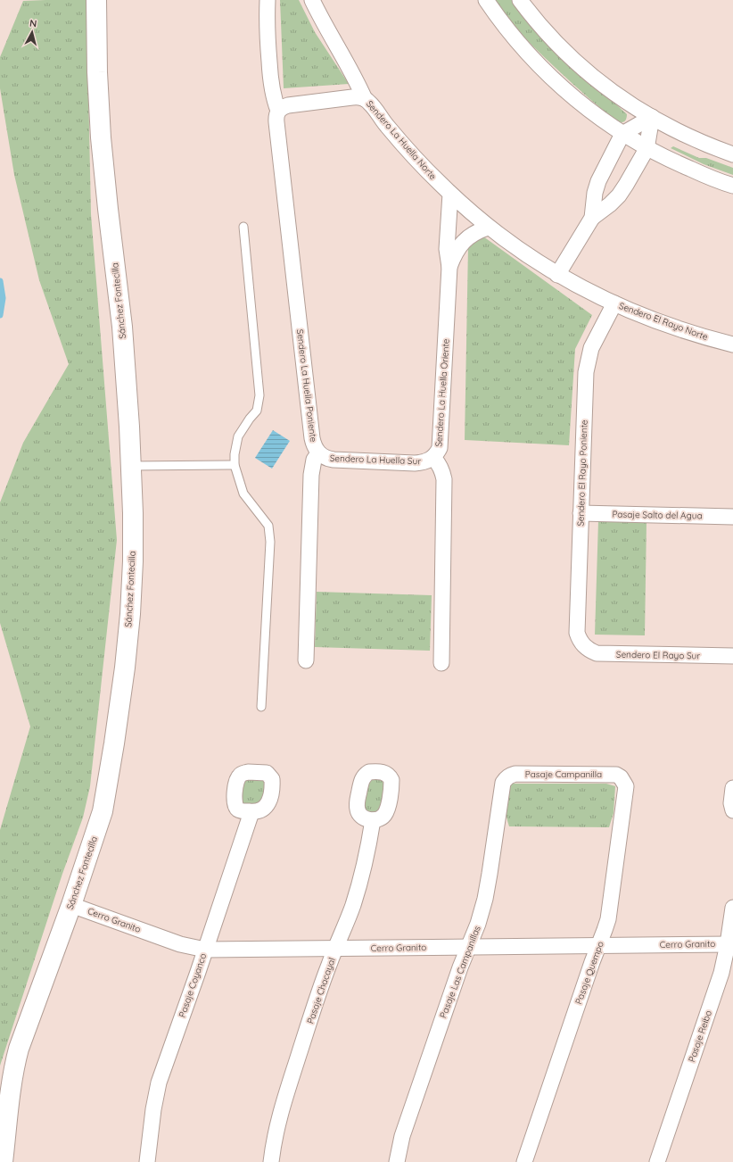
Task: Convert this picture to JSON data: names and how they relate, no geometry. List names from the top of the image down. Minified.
{"streets":{"street":["Sendero La Huella Norte","Sánchez Fontecilla","Sendero El Rayo Norte","Sendero La Huella Poniente","Sendero La Huella Oriente","Sendero La Huella Sur","Sendero El Rayo Poniente","Pasaje Salto del Agua","Sendero El Rayo Sur","Pasaje Campanilla","Cerro Granito","Pasaje Las Campanillas","Pasaje Quempo","Pasaje Coyanco","Pasaje Chacayal","Pasaje Reibo"]},"crossings":[["Sendero La Huella Norte","Sendero El Rayo Norte"],["Sendero La Huella Norte","Sendero La Huella Poniente"],["Sendero La Huella Norte","Sendero La Huella Oriente"],["Sánchez Fontecilla","Cerro Granito"],["Sendero El Rayo Norte","Sendero El Rayo Poniente"],["Sendero La Huella Poniente","Sendero La Huella Sur"],["Sendero La Huella Oriente","Sendero La Huella Sur"],["Sendero El Rayo Poniente","Pasaje Salto del Agua"],["Sendero El Rayo Poniente","Sendero El Rayo Sur"],["Pasaje Campanilla","Pasaje Las Campanillas"],["Pasaje Campanilla","Pasaje Quempo"],["Cerro Granito","Pasaje Las Campanillas"],["Cerro Granito","Pasaje Quempo"],["Cerro Granito","Pasaje Coyanco"],["Cerro Granito","Pasaje Chacayal"],["Cerro Granito","Pasaje Reibo"]],"north":"top"}
